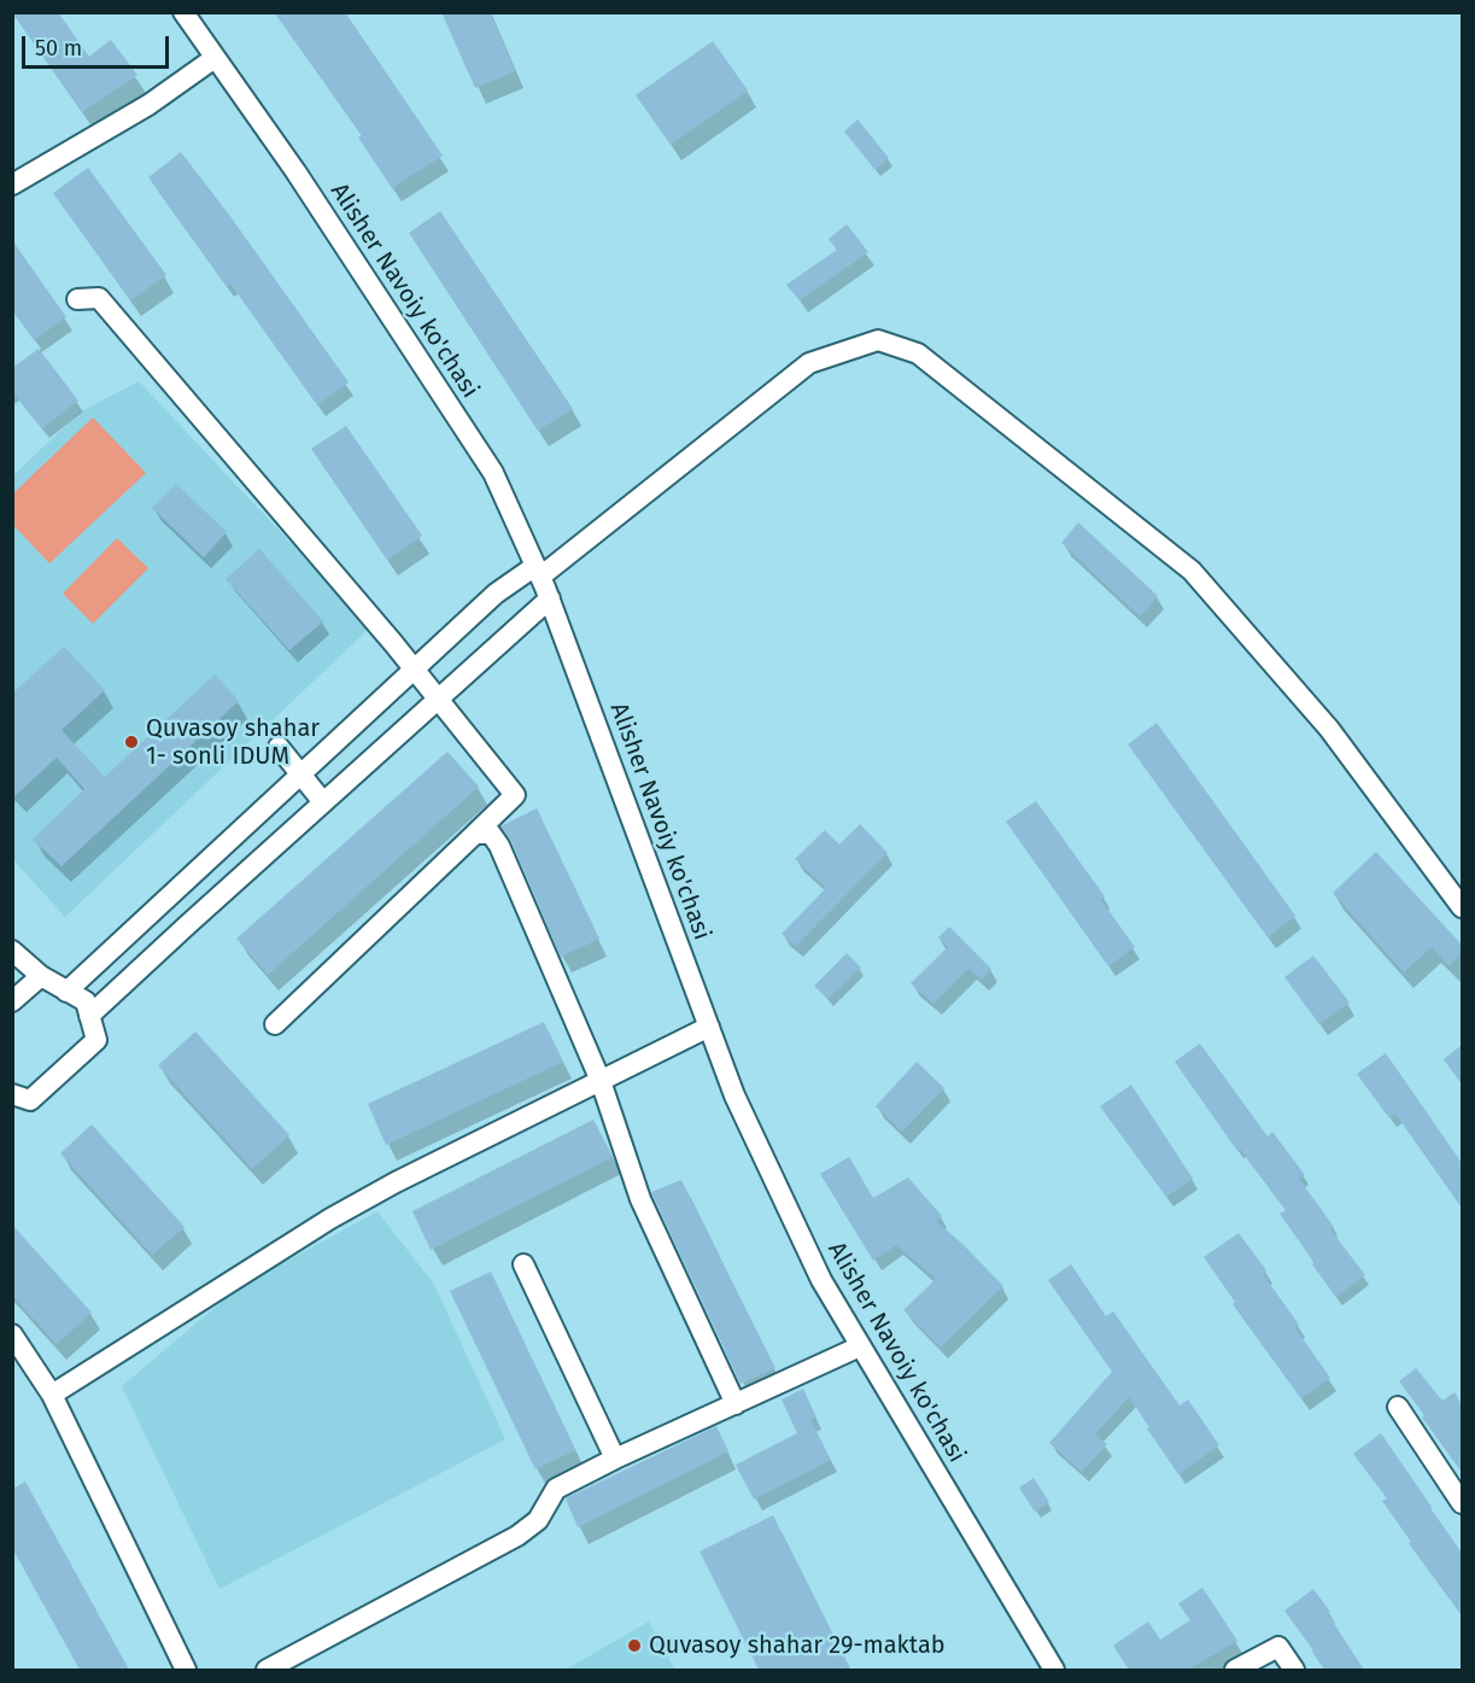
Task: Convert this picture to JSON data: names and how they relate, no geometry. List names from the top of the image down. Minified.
{"streets":{"street":["Alisher Navoiy ko'chasi"]},"places":["Quvasoy shahar 1- sonli IDUM","Quvasoy shahar 29-maktab"],"scale_bar":"50 m"}
